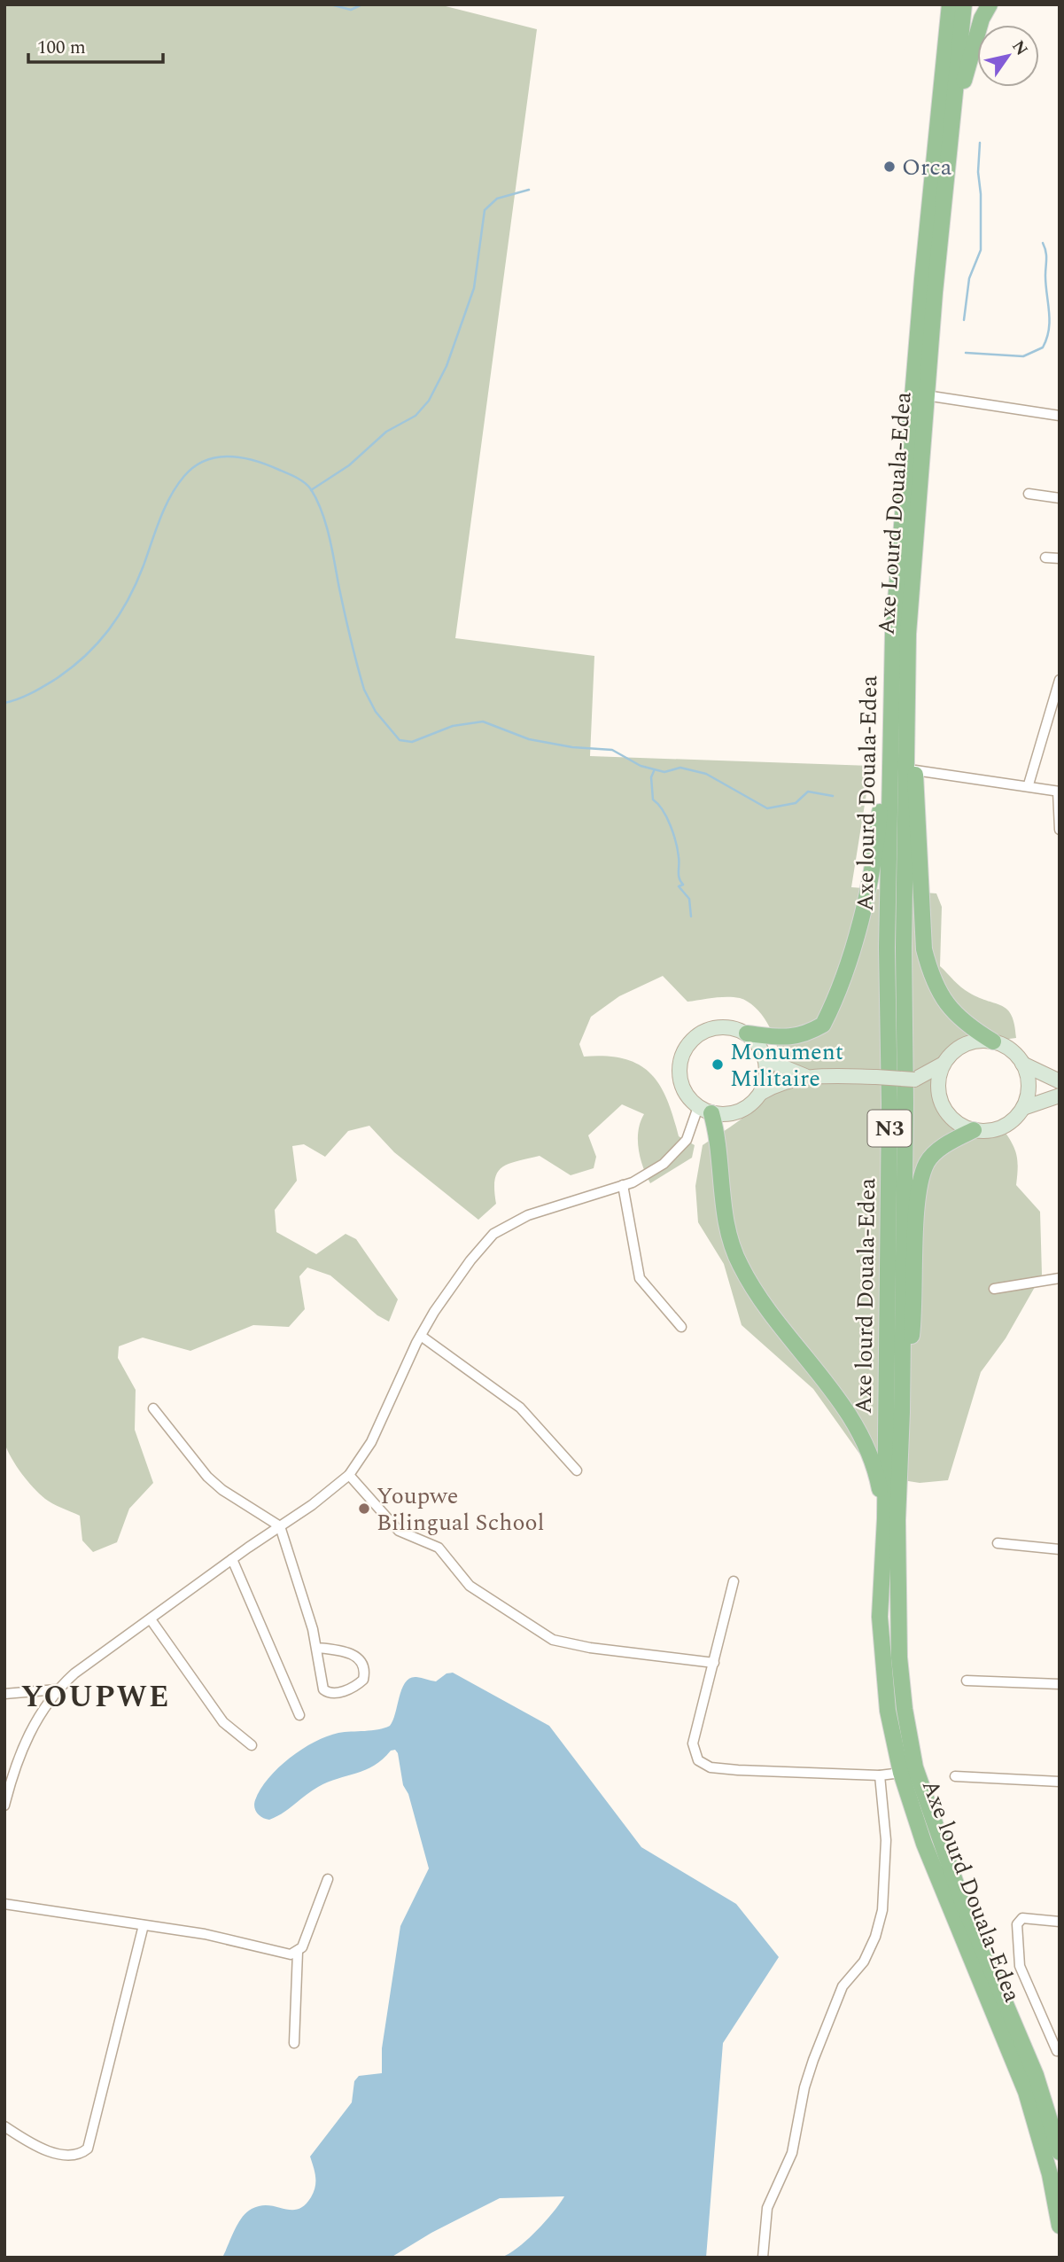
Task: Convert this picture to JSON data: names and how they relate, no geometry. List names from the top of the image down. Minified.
{"streets":{"highway":["Axe Lourd Douala-Edea","Axe lourd Douala-Edea","N3"]},"crossings":[["Axe Lourd Douala-Edea","Axe lourd Douala-Edea"]],"districts":["YOUPWE"],"places":["Orca","Monument Militaire","Youpwe Bilingual School"],"scale_bar":"100 m","north":"top right"}
